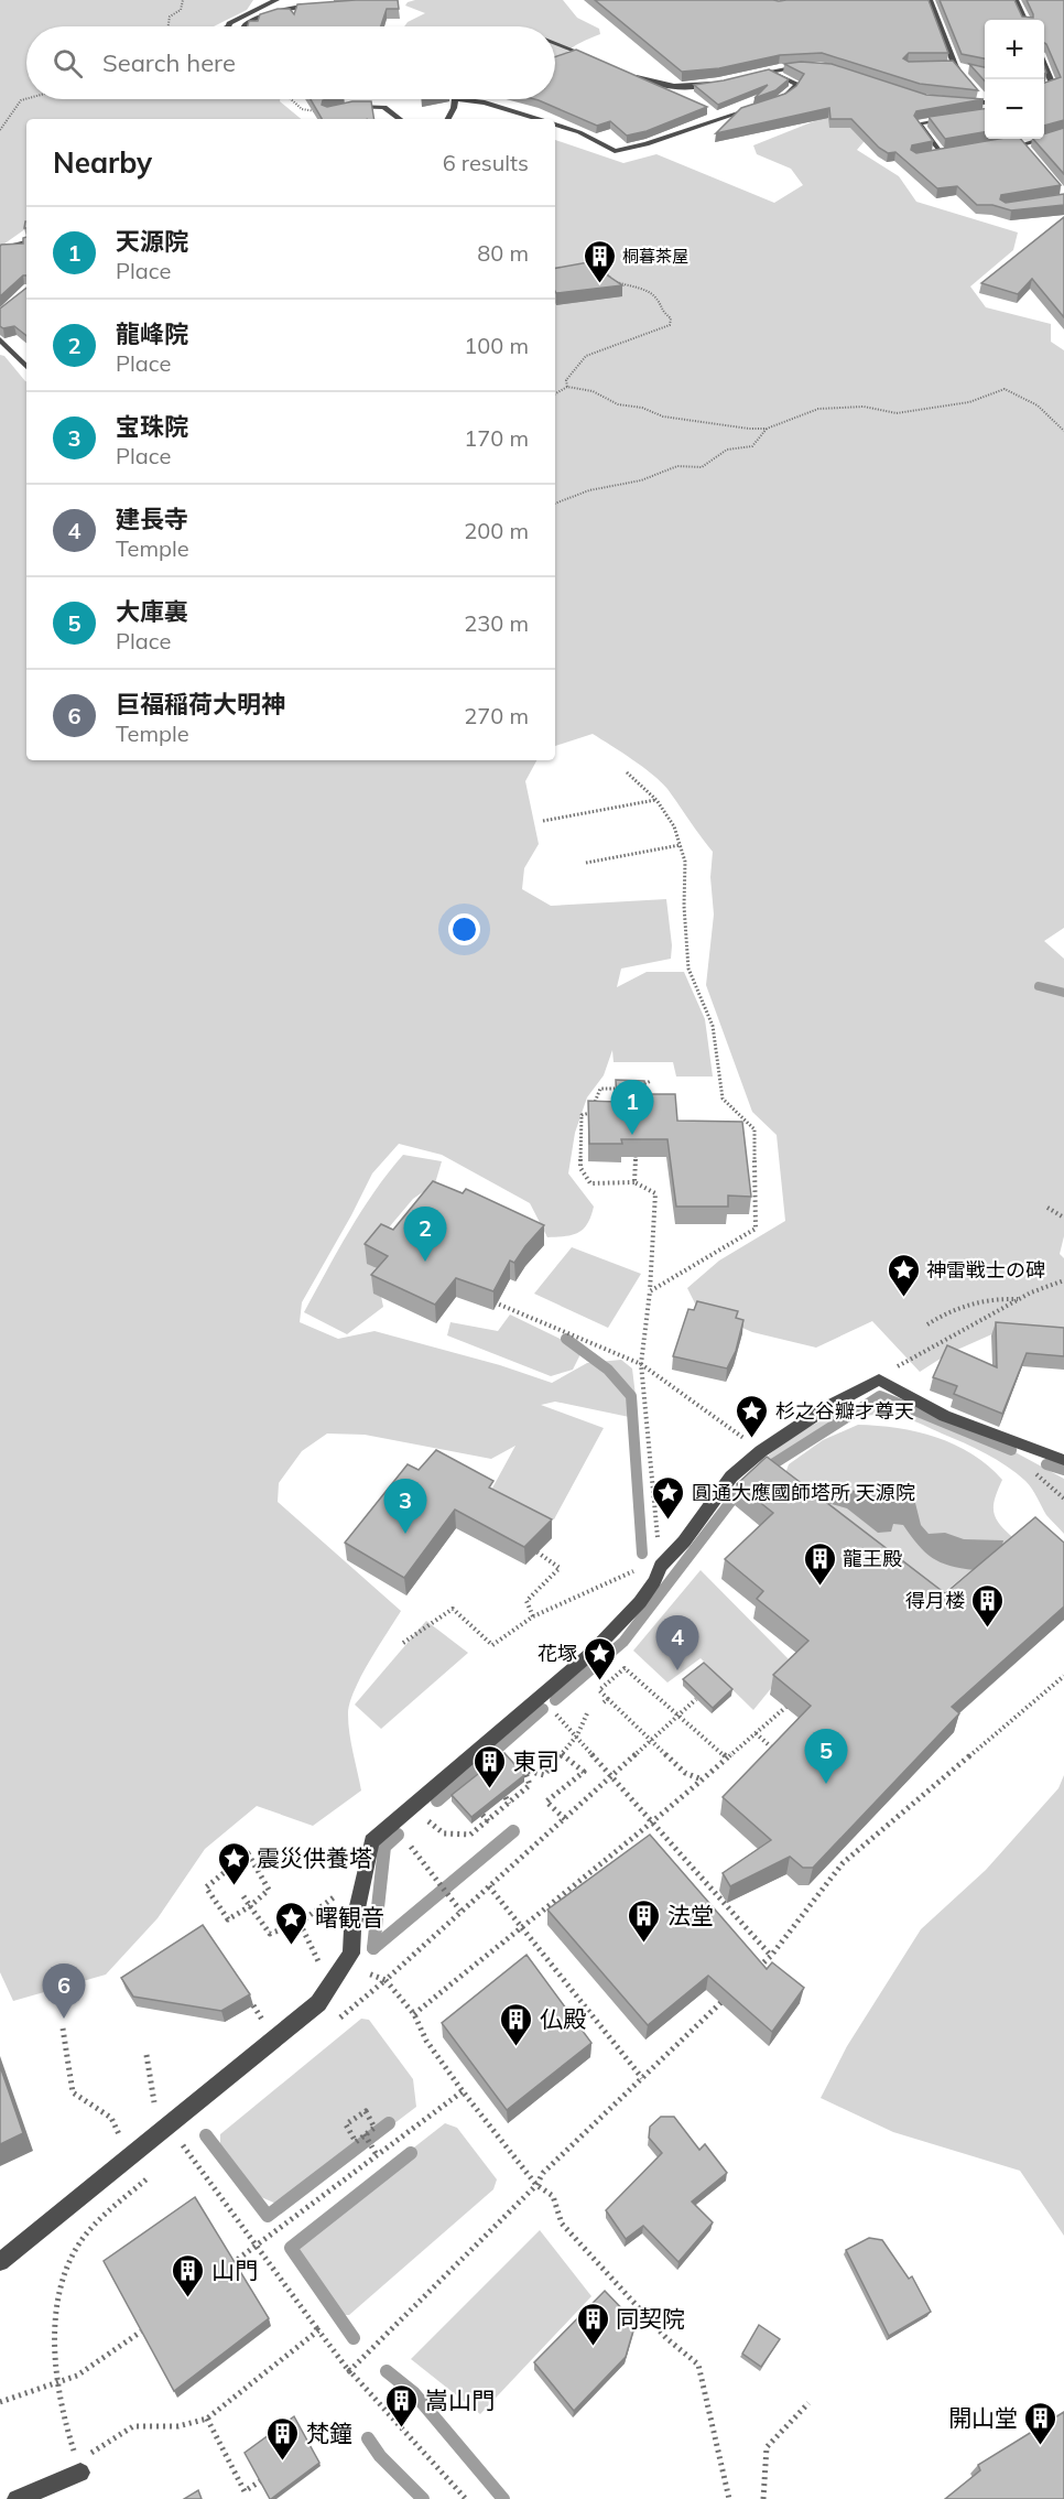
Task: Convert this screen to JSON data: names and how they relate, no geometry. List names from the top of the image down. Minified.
{"places":{"building":["桐暮茶屋","龍王殿","得月楼","東司","法堂","仏殿","山門","同契院","嵩山門","開山堂","梵鐘"],"place":["神雷戦士の碑","杉之谷瓣才尊天","圓通大應國師塔所 天源院","花塚","震災供養塔","曙観音"]},"page":{"map_buttons":["+","−"],"search":"Search here","heading":["Nearby","6 results"],"list":[{"mark":"1","name":"天源院","note":"Place","value":"80 m"},{"mark":"2","name":"龍峰院","note":"Place","value":"100 m"},{"mark":"3","name":"宝珠院","note":"Place","value":"170 m"},{"mark":"4","name":"建長寺","note":"Temple","value":"200 m"},{"mark":"5","name":"大庫裏","note":"Place","value":"230 m"},{"mark":"6","name":"巨福稲荷大明神","note":"Temple","value":"270 m"}],"pins":["1","2","3","4","5","6"]}}
